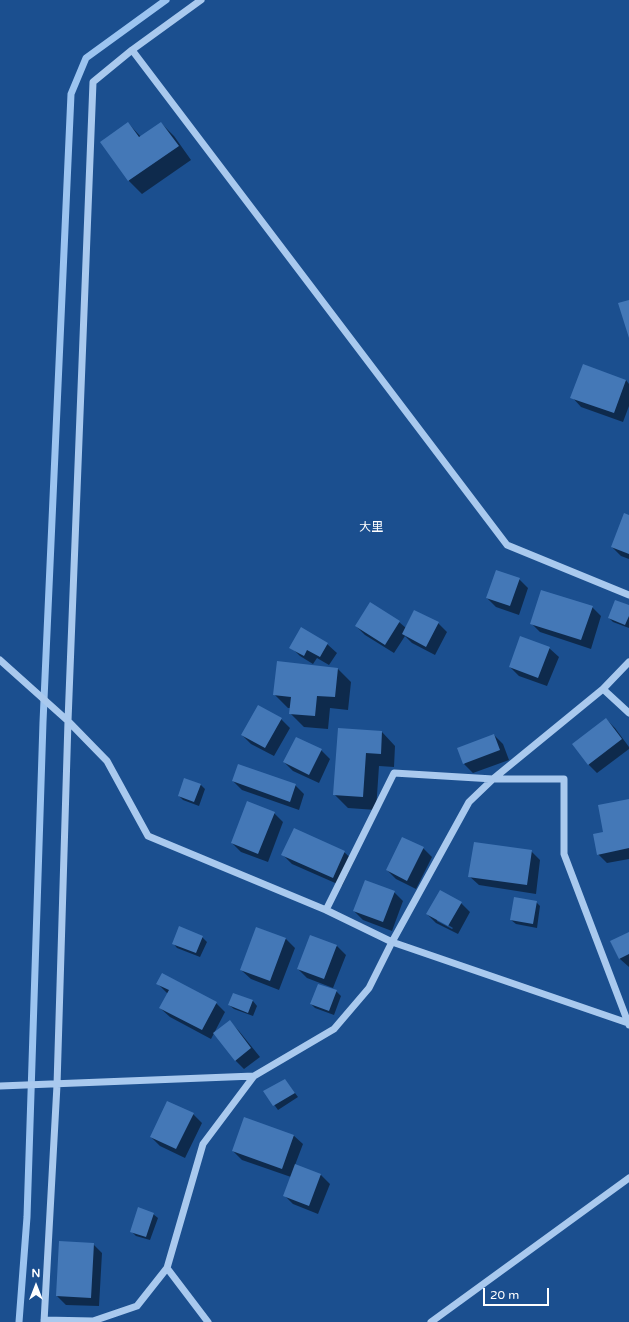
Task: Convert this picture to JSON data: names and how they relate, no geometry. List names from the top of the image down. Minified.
{"districts":["大里"],"scale_bar":"20 m","north":"top"}
